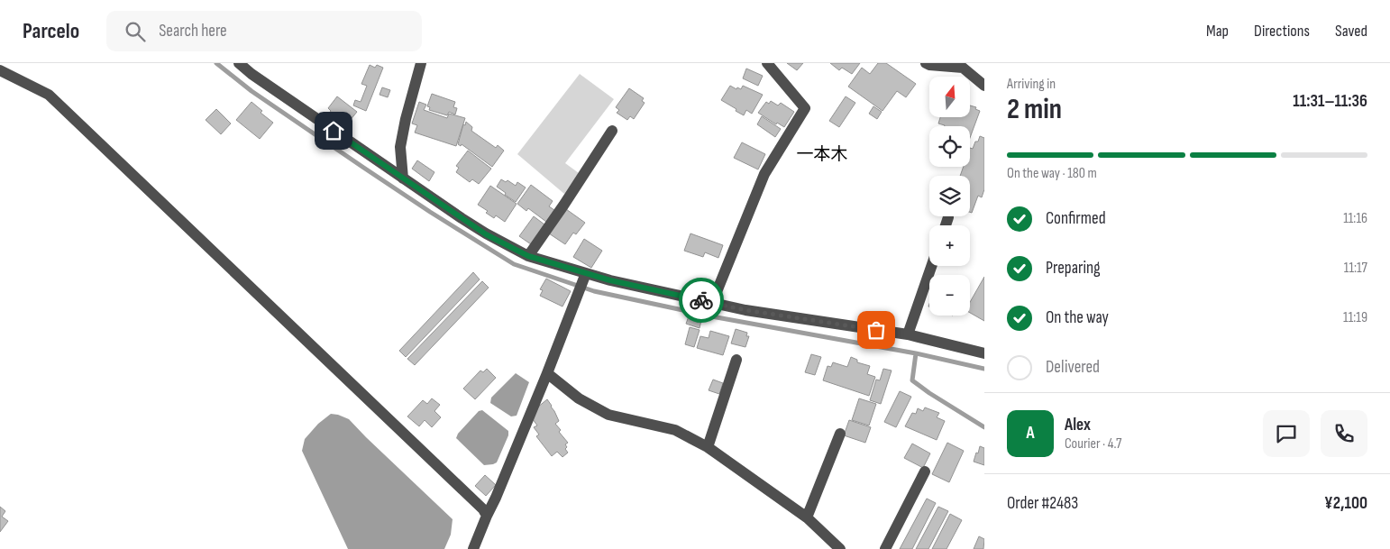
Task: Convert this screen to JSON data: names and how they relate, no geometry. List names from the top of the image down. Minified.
{"districts":["一本木"],"north":"top","page":{"header":"Parcelo","search":"Search here","nav":["Map","Directions","Saved"],"heading":["2 min","Arriving in","11:31–11:36"],"panel":["Alex","Courier · 4.7","Order #2483","¥2,100"],"map_buttons":["+","−"],"bar":"On the way · 180 m","list":[["Confirmed","11:16"],["Preparing","11:17"],["On the way","11:19"],"Delivered"],"round":"A"}}
